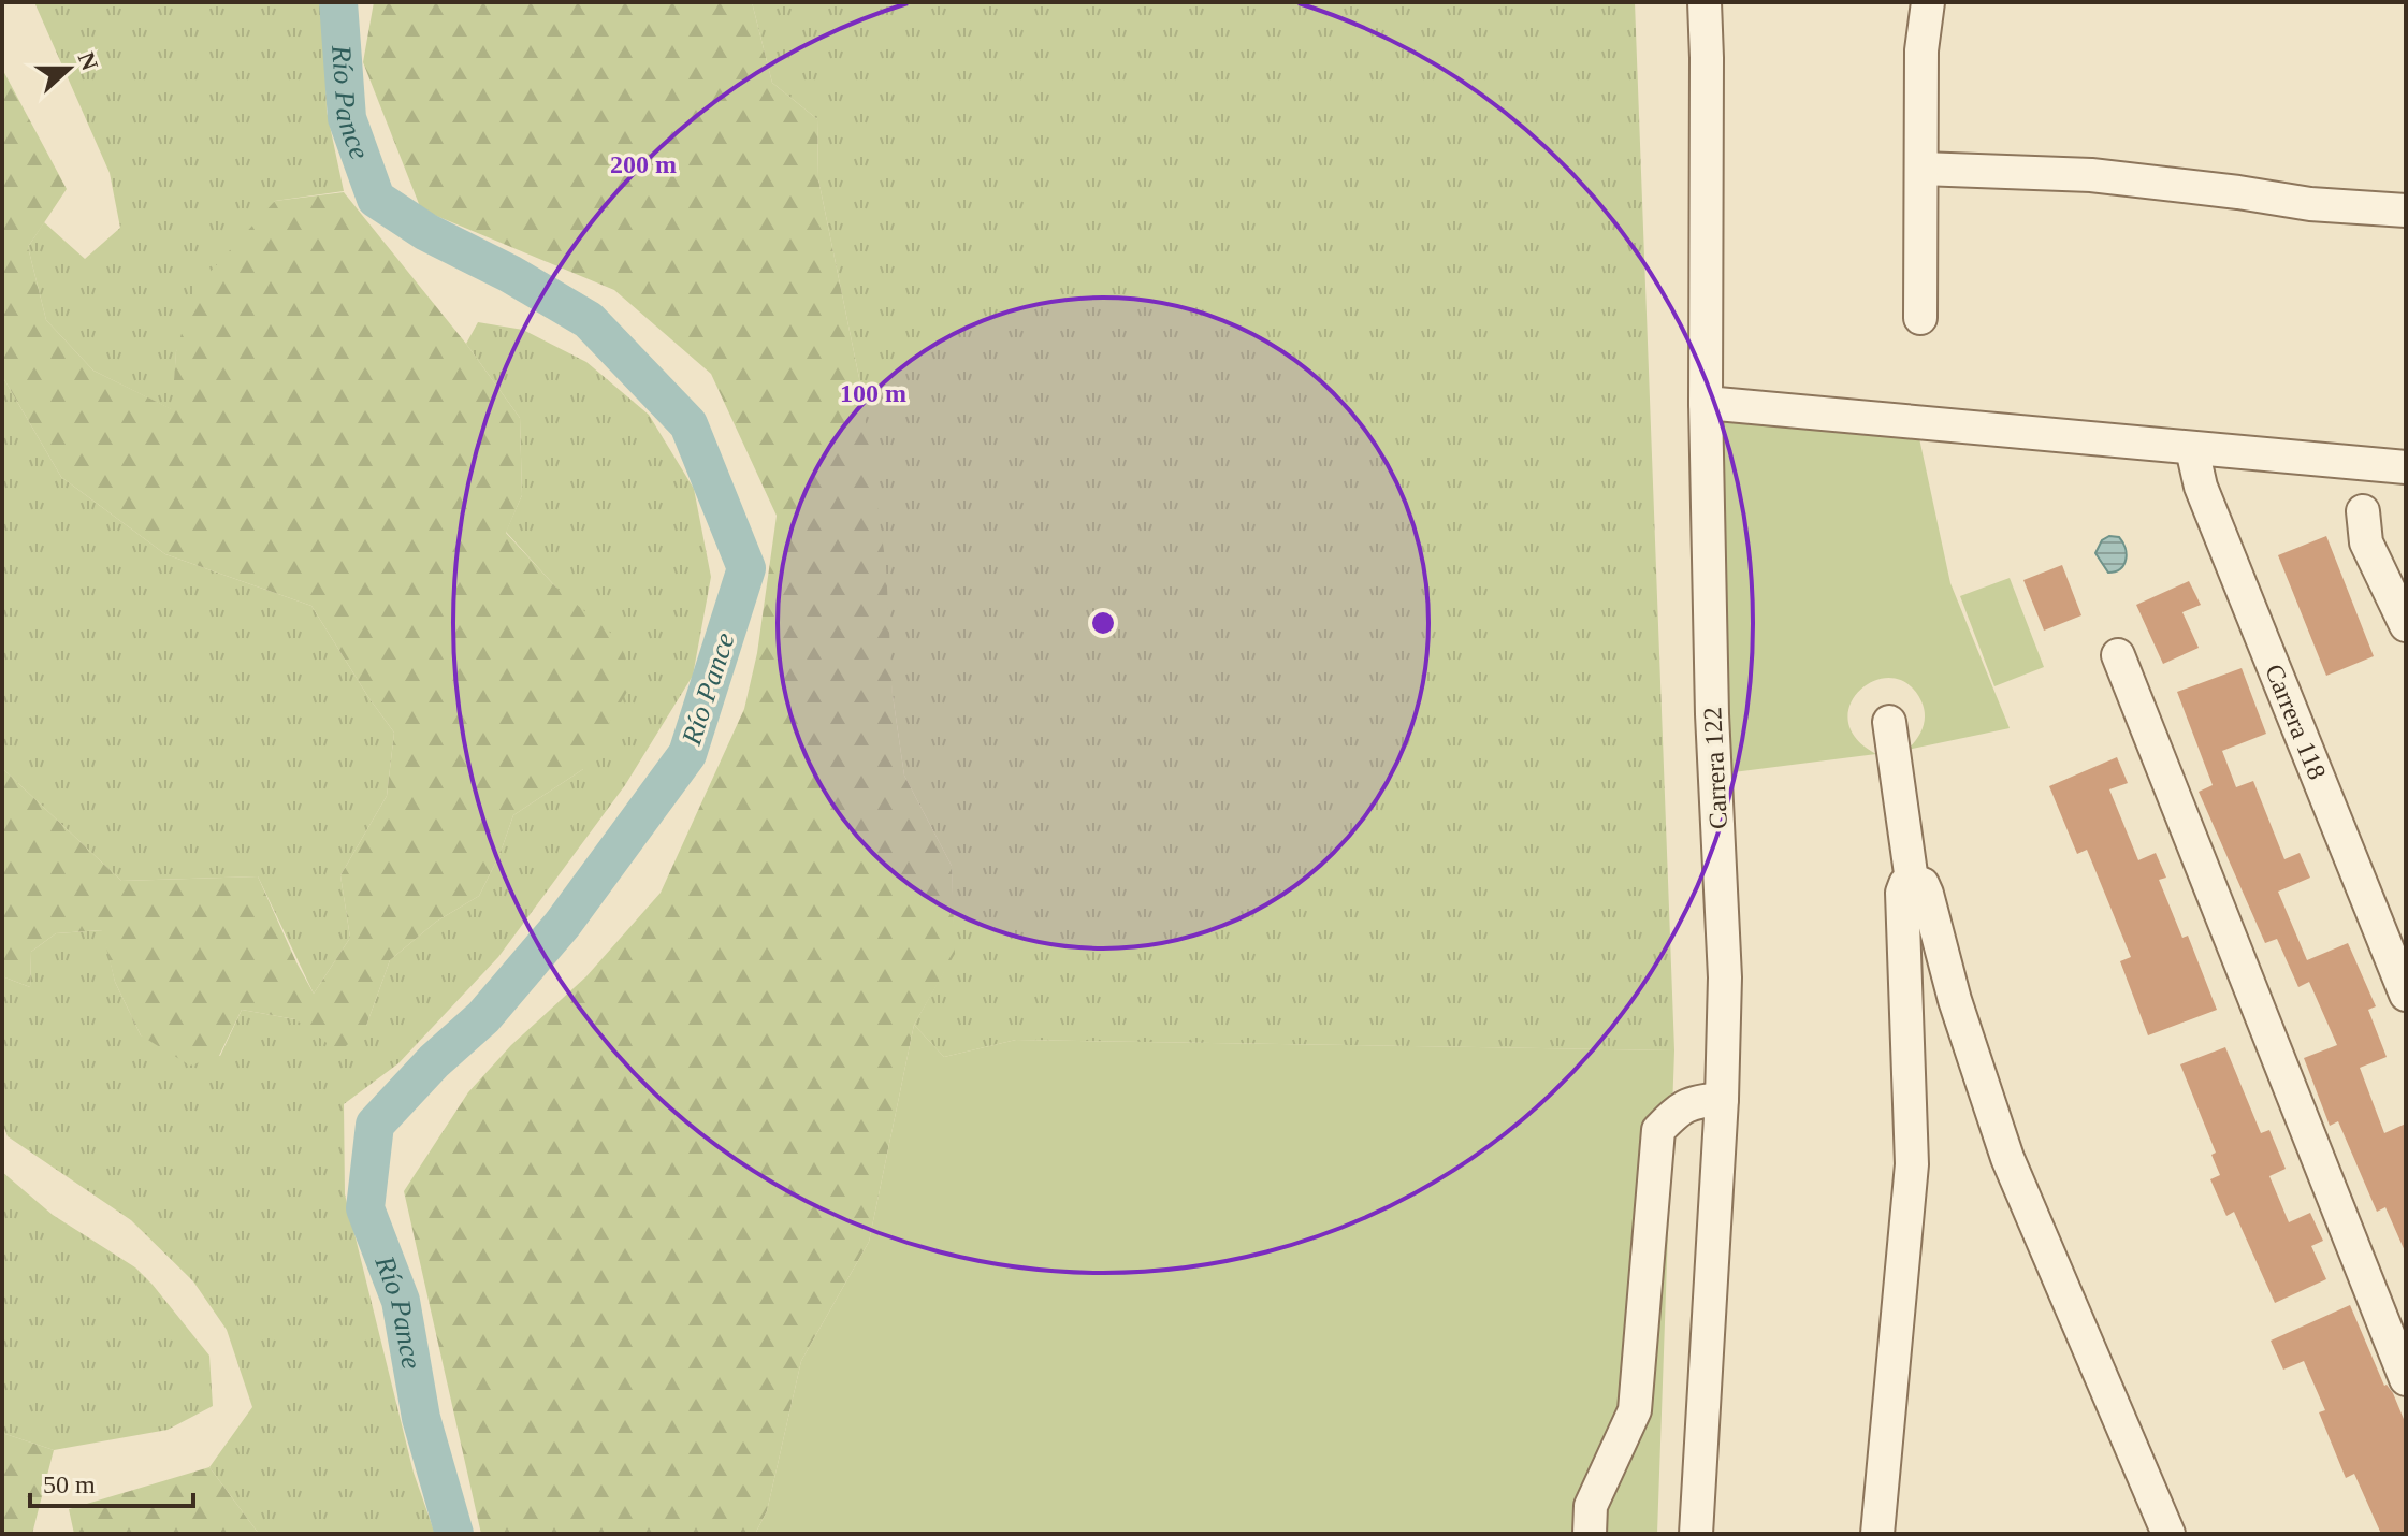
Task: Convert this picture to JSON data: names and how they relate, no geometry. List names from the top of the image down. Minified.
{"streets":{"street":["Carrera 118","Carrera 122"]},"water":["Río Pance"],"scale_bar":"50 m","north":"right","rings":["200 m","100 m"]}
